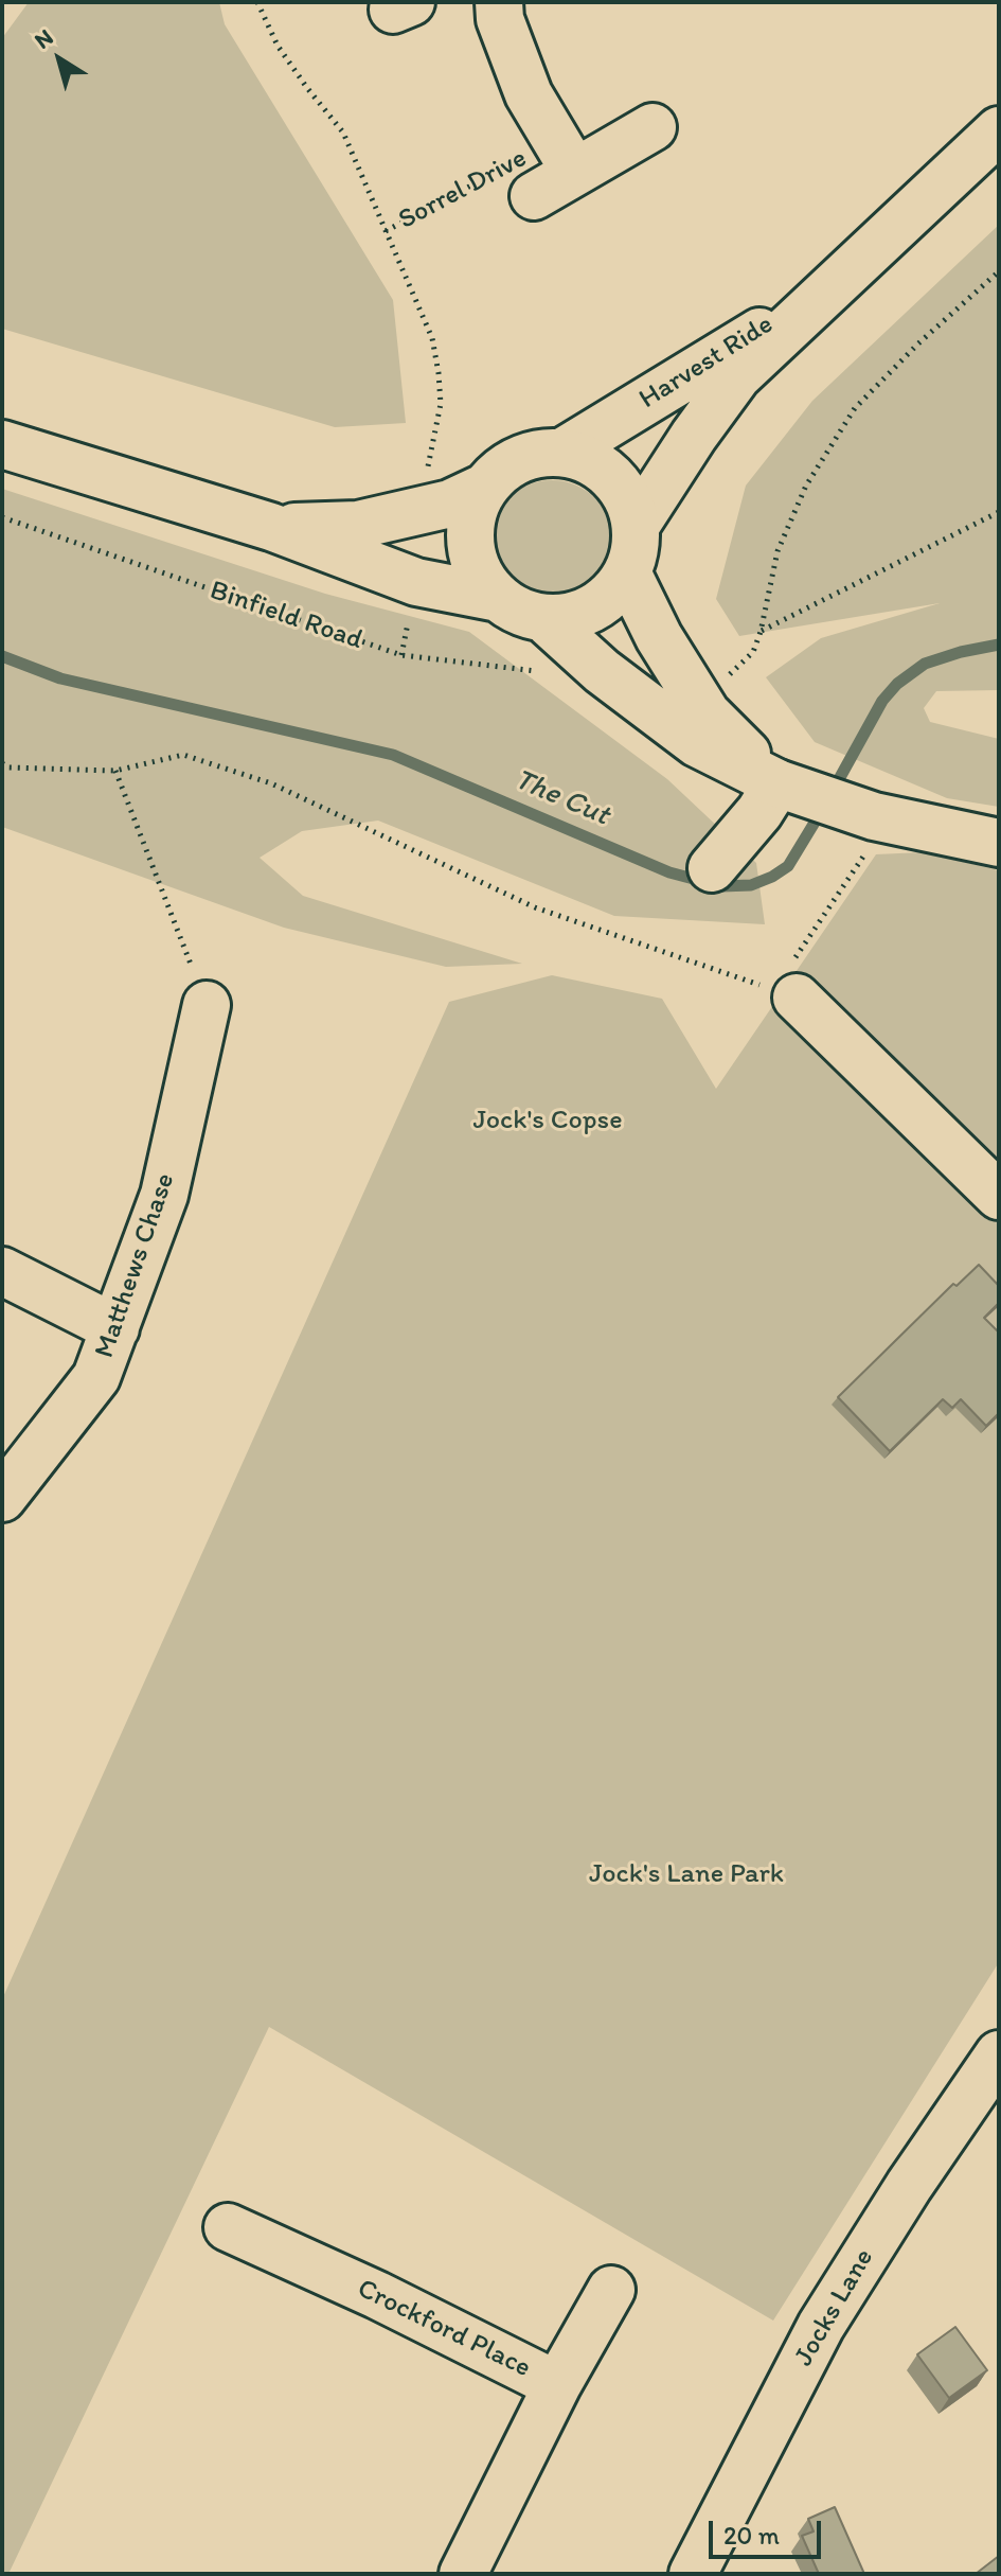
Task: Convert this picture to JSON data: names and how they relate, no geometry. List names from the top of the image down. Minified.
{"streets":{"street":["Sorrel Drive","Harvest Ride","Matthews Chase","Jocks Lane","Crockford Place"],"path":["Binfield Road"]},"water":["The Cut"],"parks":["Jock's Copse","Jock's Lane Park"],"scale_bar":"20 m","north":"top left"}
